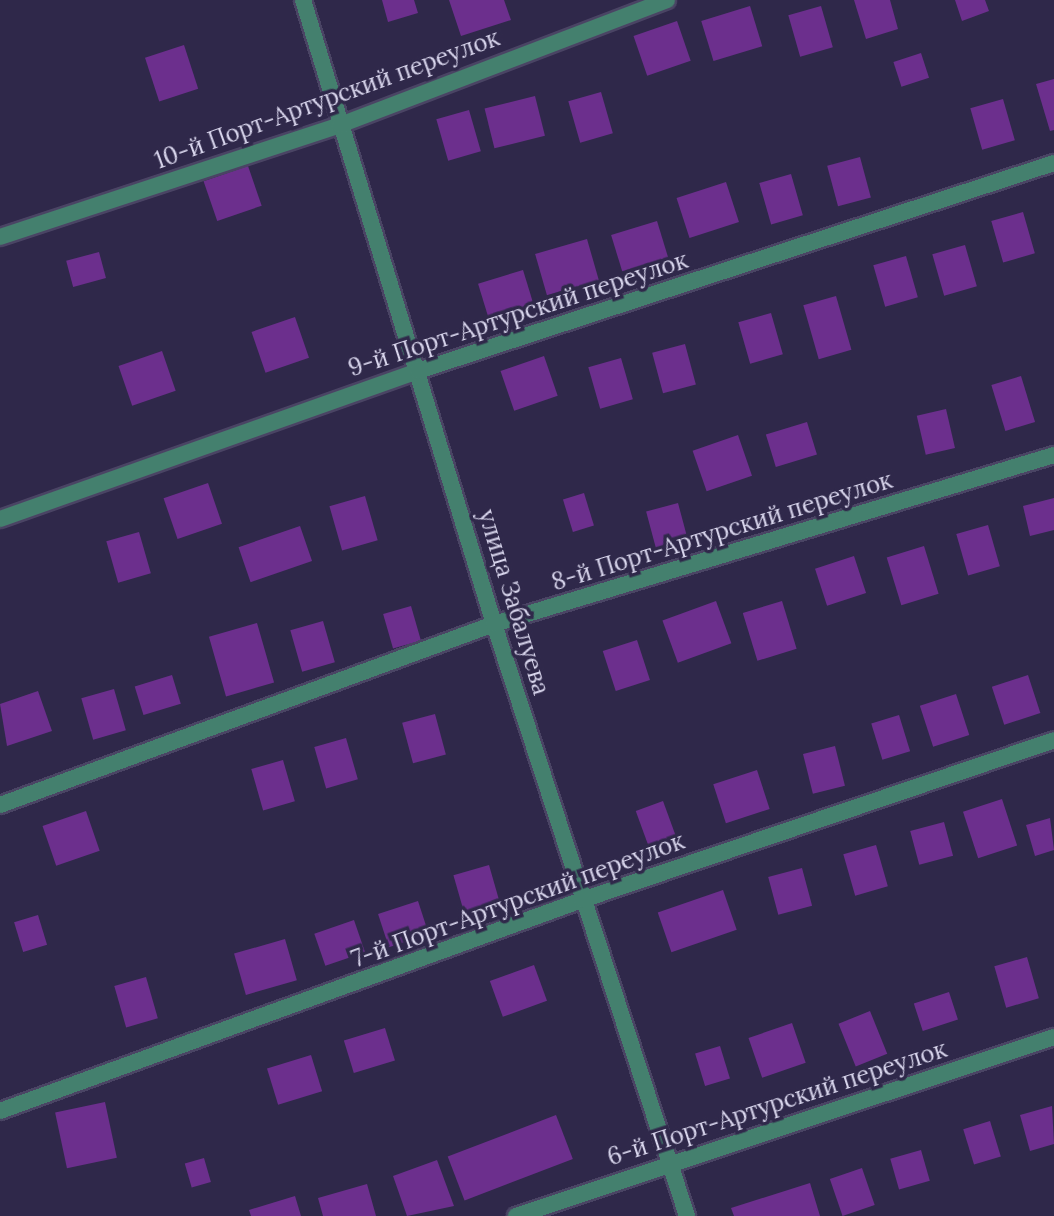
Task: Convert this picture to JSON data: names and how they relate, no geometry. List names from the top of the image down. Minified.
{"streets":{"street":["10-й Порт-Артурский переулок","9-й Порт-Артурский переулок","8-й Порт-Артурский переулок","улица Забалуева","7-й Порт-Артурский переулок","6-й Порт-Артурский переулок"]},"crossings":[["10-й Порт-Артурский переулок","улица Забалуева"],["9-й Порт-Артурский переулок","улица Забалуева"],["8-й Порт-Артурский переулок","улица Забалуева"],["улица Забалуева","7-й Порт-Артурский переулок"],["улица Забалуева","6-й Порт-Артурский переулок"]]}
